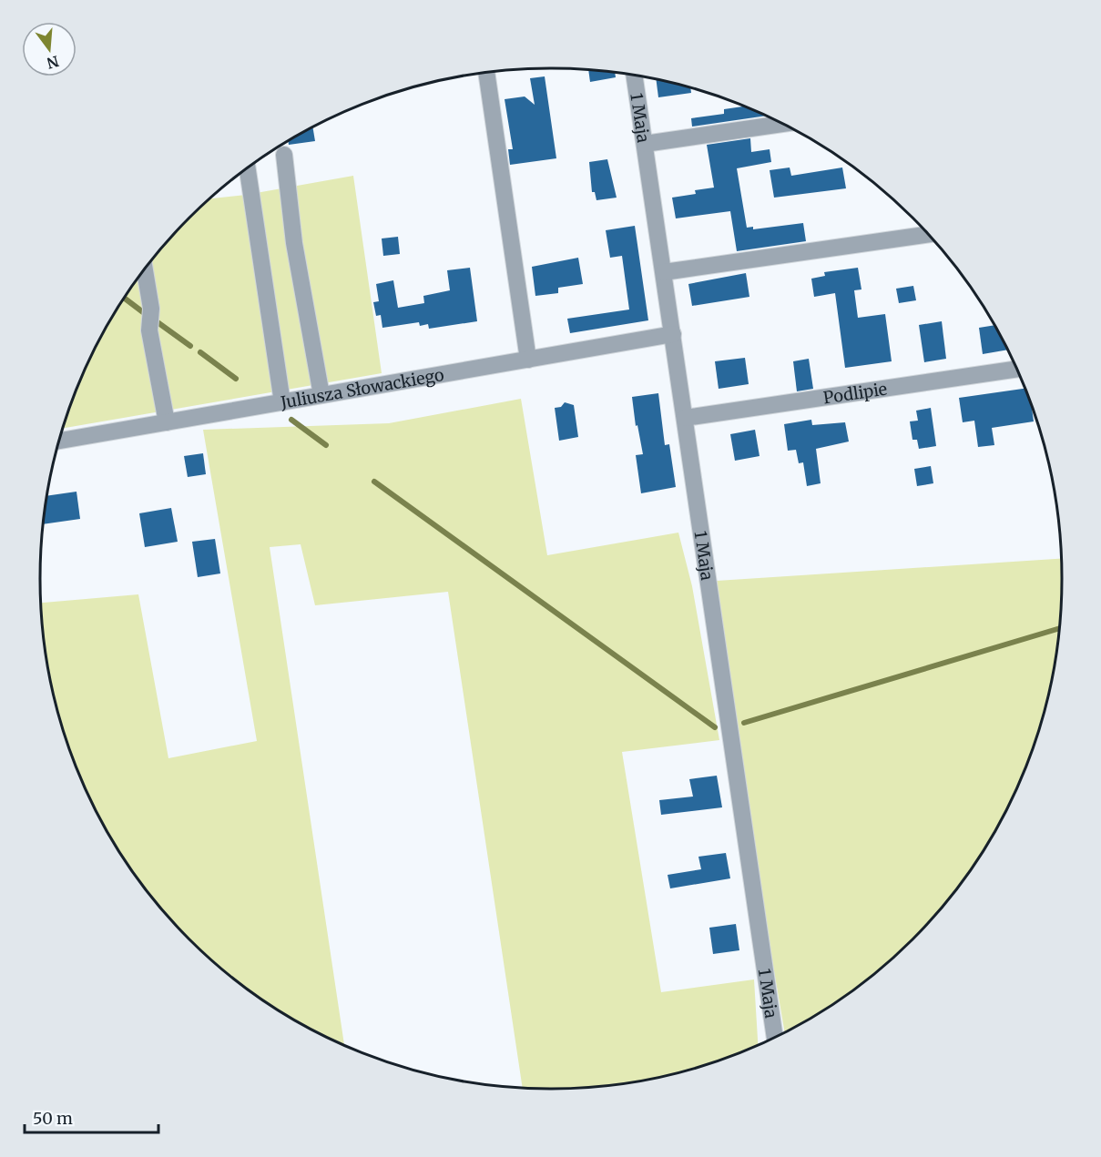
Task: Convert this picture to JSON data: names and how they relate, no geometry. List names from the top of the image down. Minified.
{"streets":{"street":["1 Maja","Juliusza Słowackiego","Podlipie"]},"crossings":[["1 Maja","Juliusza Słowackiego"],["1 Maja","Podlipie"]],"scale_bar":"50 m","north":"bottom"}
